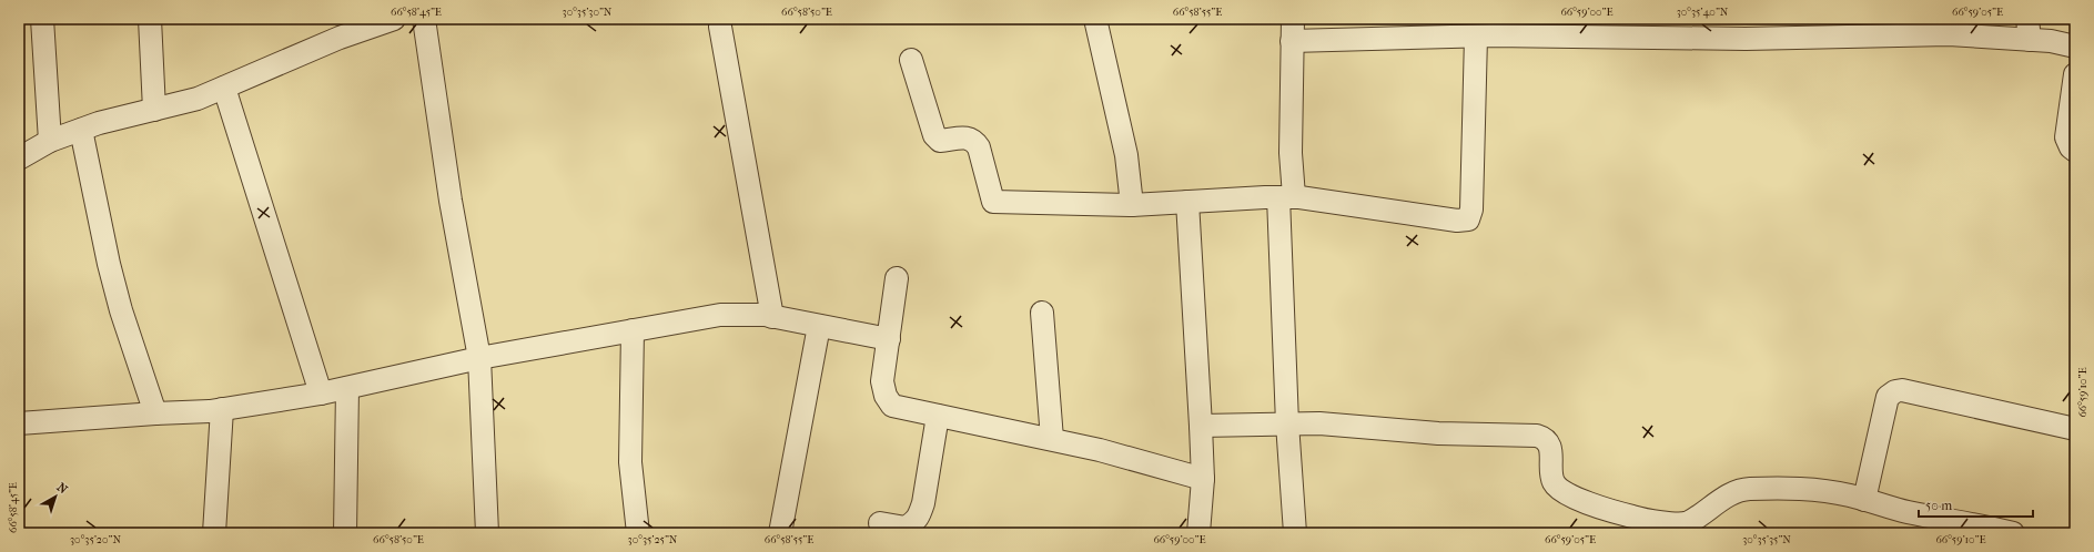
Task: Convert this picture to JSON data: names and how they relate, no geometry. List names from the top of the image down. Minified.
{"scale_bar":"50 m","north":"top right","coordinates":["66°58'45\"E","30°35'30\"N","66°58'50\"E","66°58'55\"E","66°59'00\"E","30°35'40\"N","66°59'05\"E","66°59'10\"E","30°35'20\"N","30°35'25\"N","30°35'35\"N"]}
